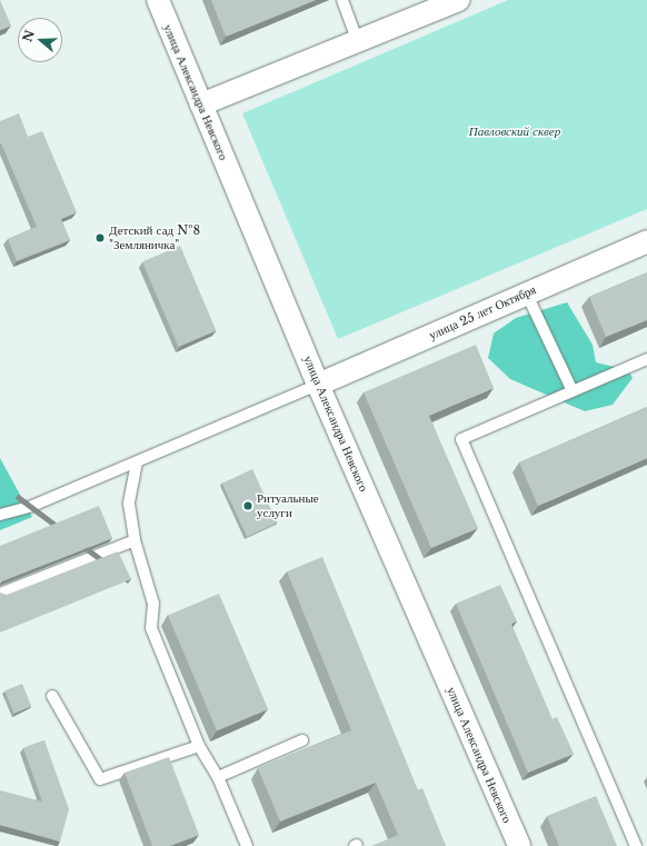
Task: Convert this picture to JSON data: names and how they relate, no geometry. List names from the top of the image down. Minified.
{"streets":{"street":["улица Александра Невского","улица 25 лет Октября"]},"crossings":[["улица Александра Невского","улица 25 лет Октября"]],"parks":["Павловский сквер"],"places":["Детский сад №8 \"Земляничка\"","Ритуальные услуги"],"north":"left"}
